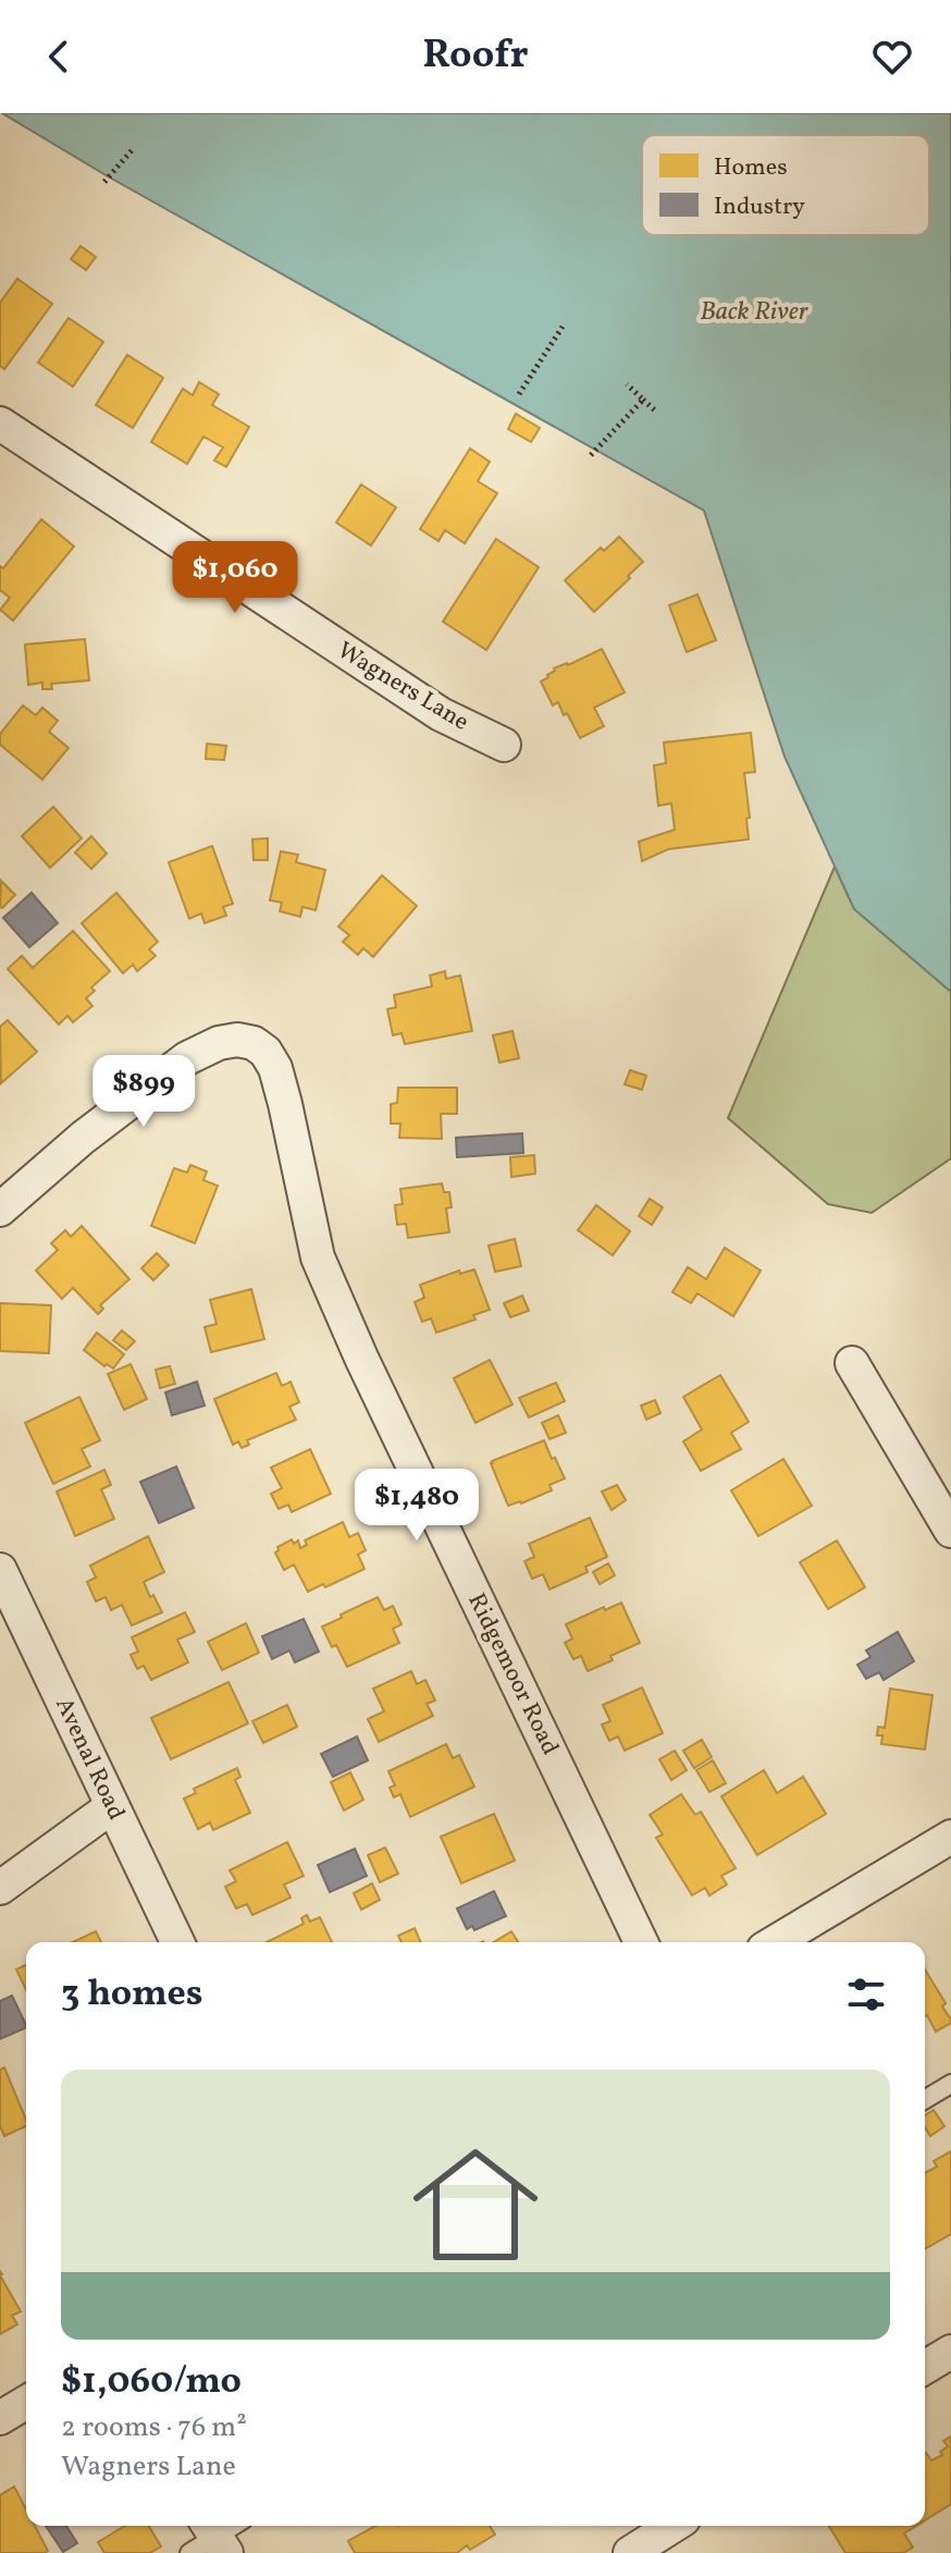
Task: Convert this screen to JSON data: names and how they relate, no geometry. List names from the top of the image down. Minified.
{"streets":{"street":["Wagners Lane","Ridgemoor Road","Avenal Road"]},"water":["Back River"],"legend":["Homes","Industry"],"page":{"header":"Roofr","price":["$1,060","$899","$1,480"],"heading":"3 homes","list":[{"name":"$1,060/mo","note":"2 rooms · 76 m² · Wagners Lane"}]}}
